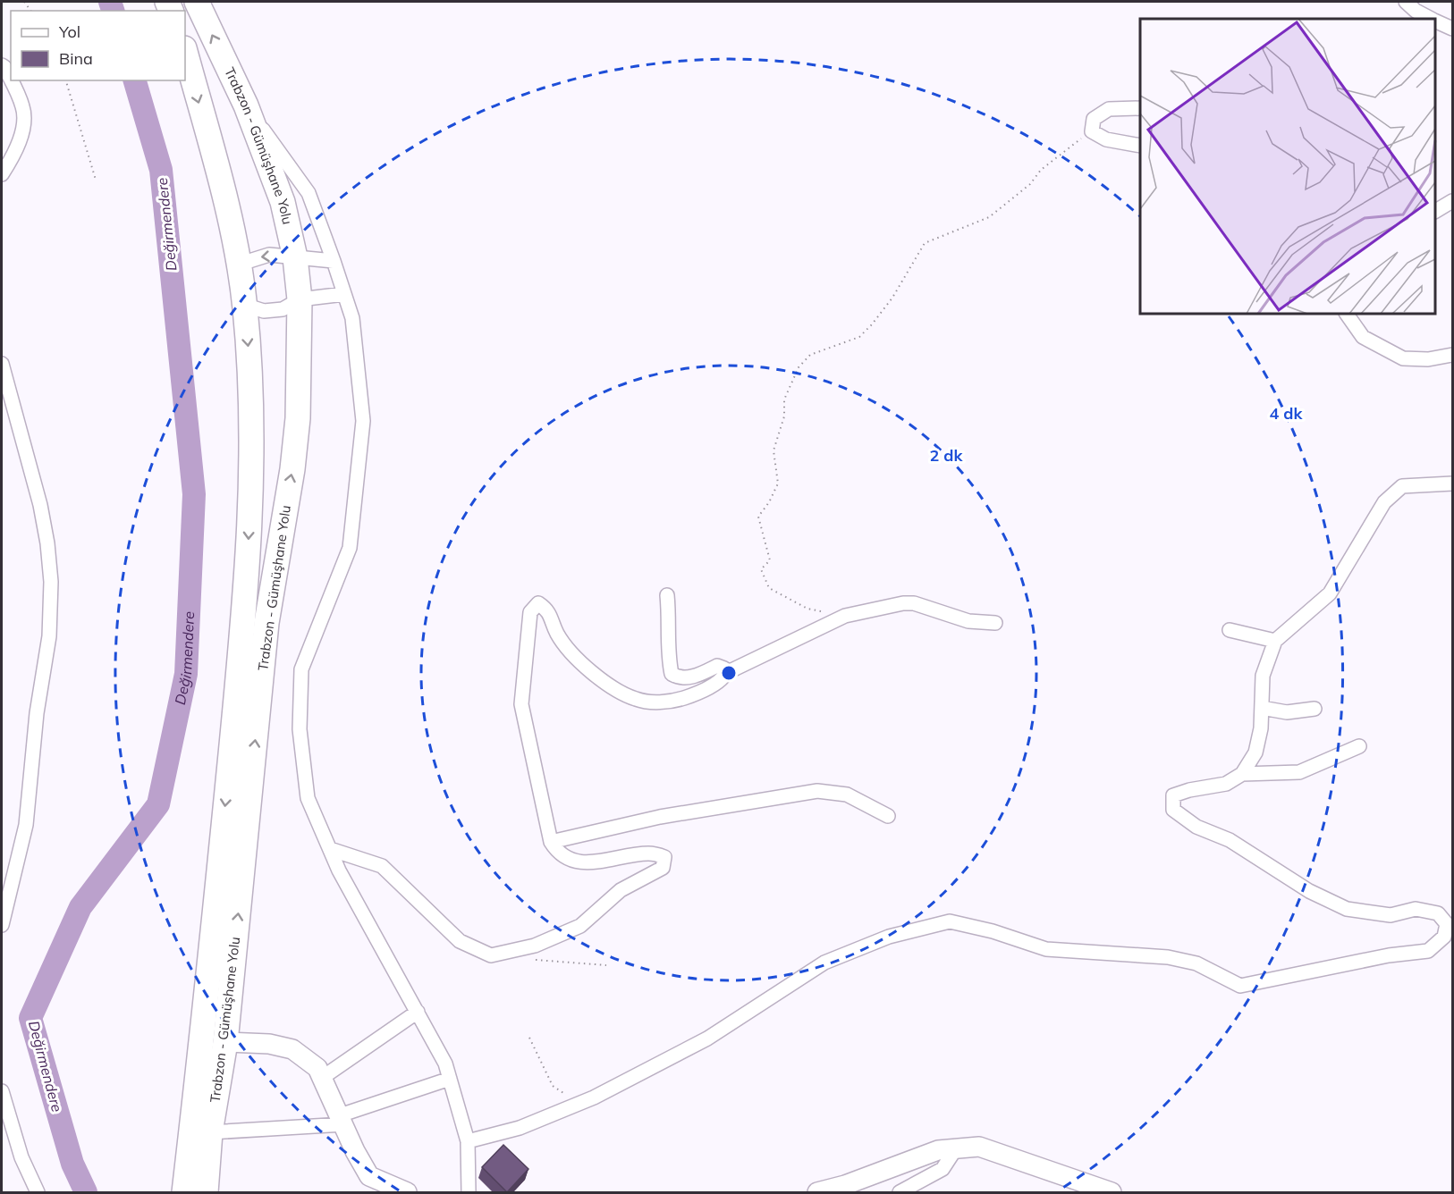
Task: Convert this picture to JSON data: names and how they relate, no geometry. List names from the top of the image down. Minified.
{"streets":{"highway":["Trabzon - Gümüşhane Yolu"]},"water":["Değirmendere"],"legend":["Yol","Bina"],"rings":["4 dk","2 dk"]}
